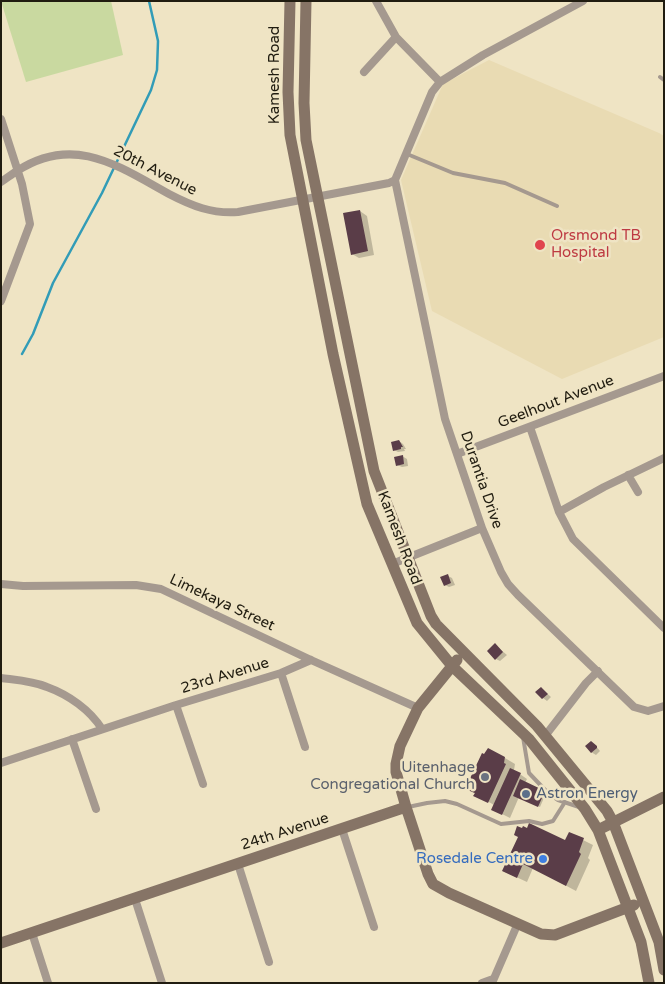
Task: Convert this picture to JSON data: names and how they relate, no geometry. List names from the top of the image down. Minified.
{"streets":{"main road":["Kamesh Road","24th Avenue"],"street":["20th Avenue","Geelhout Avenue","Durantia Drive","Limekaya Street","23rd Avenue"]},"crossings":[["Kamesh Road","20th Avenue"],["20th Avenue","Durantia Drive"],["Geelhout Avenue","Durantia Drive"],["Limekaya Street","23rd Avenue"]],"places":["Orsmond TB Hospital","Uitenhage Congregational Church","Astron Energy","Rosedale Centre"]}
